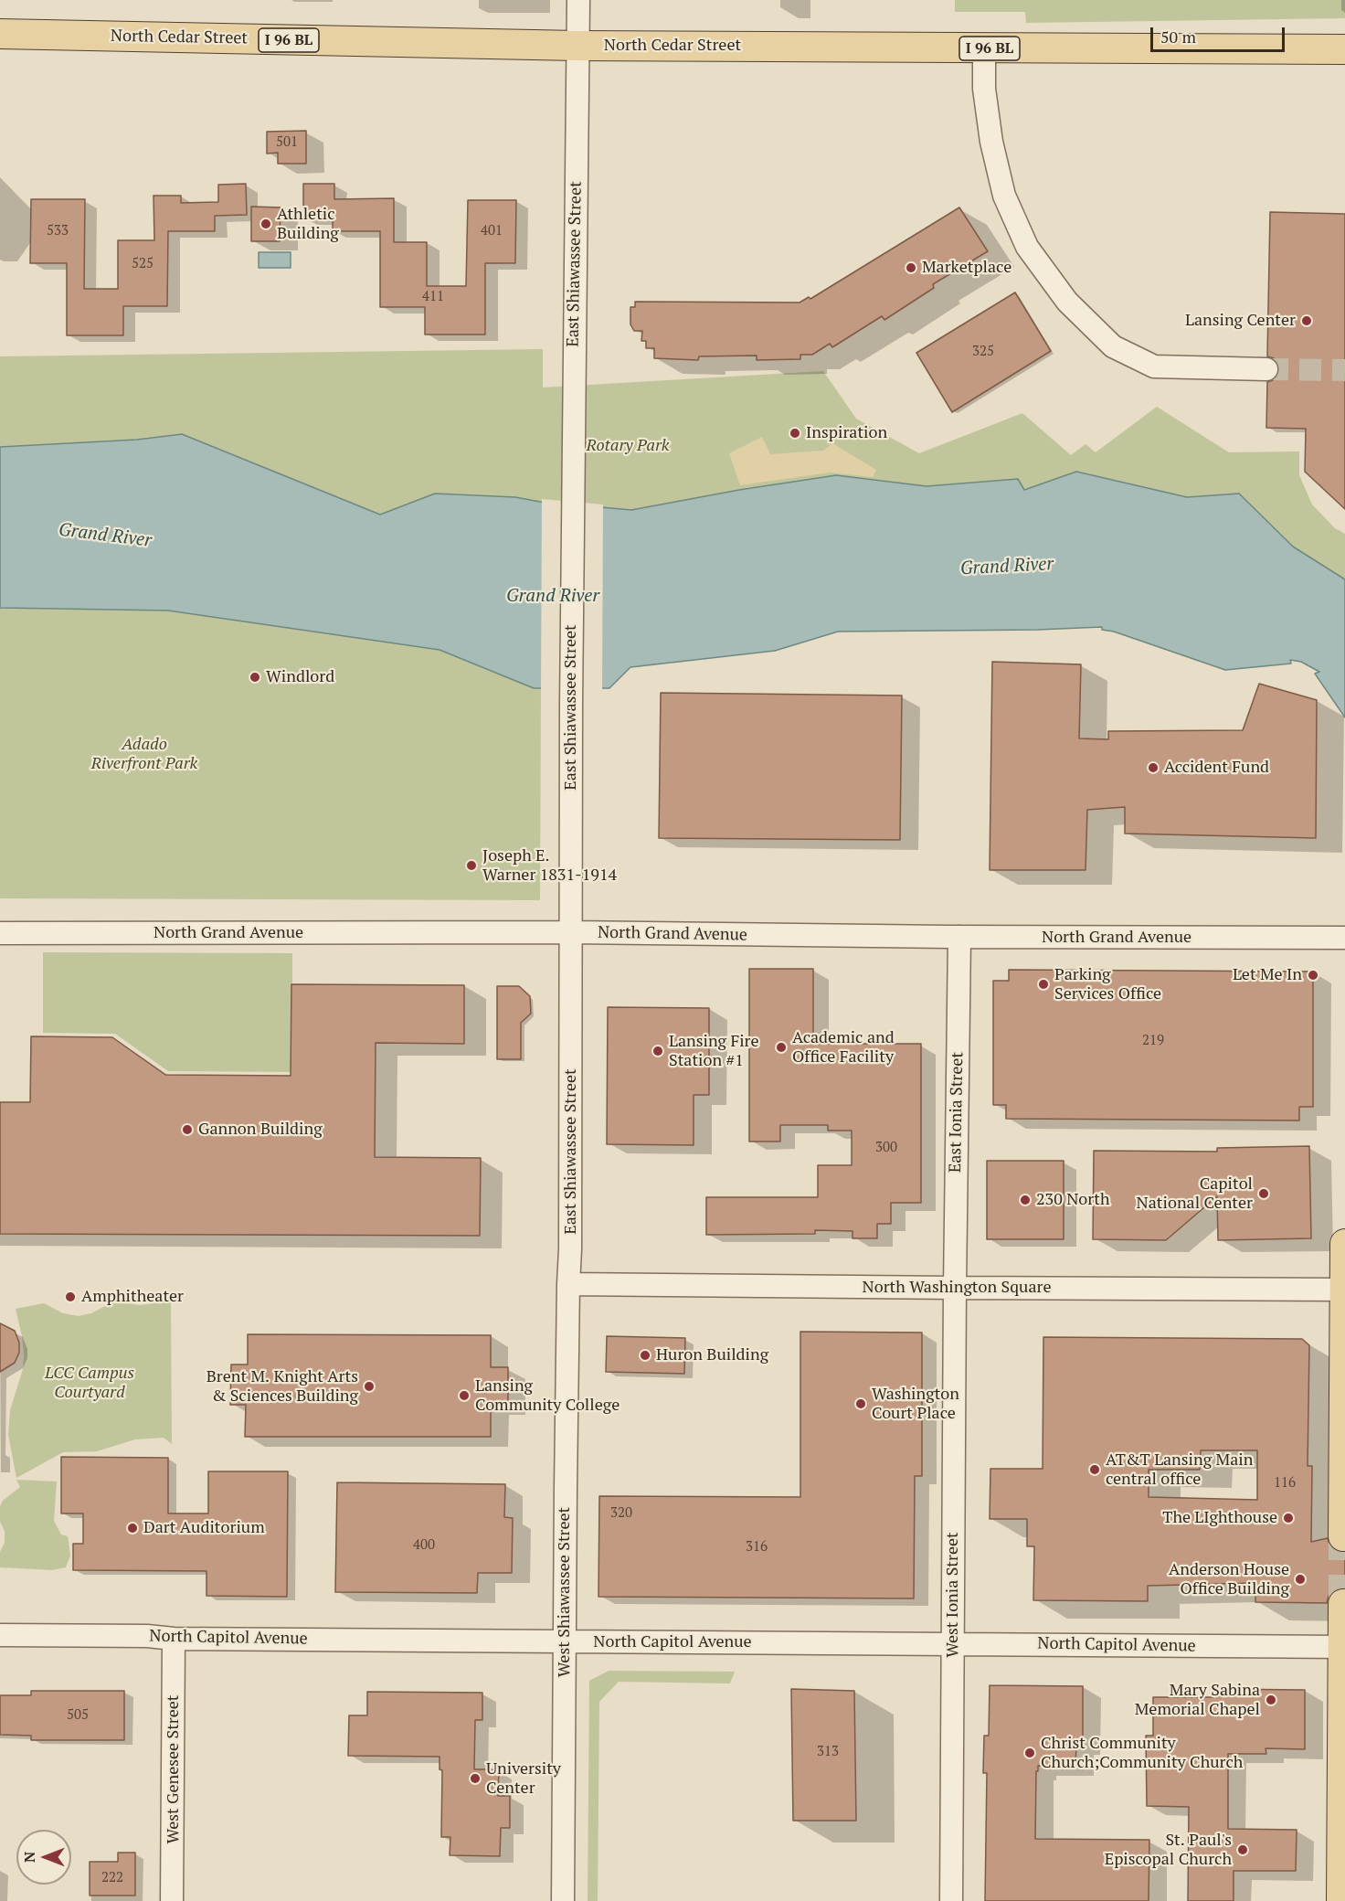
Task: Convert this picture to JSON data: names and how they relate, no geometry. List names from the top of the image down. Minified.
{"streets":{"main road":["North Cedar Street","I 96 BL"],"street":["East Shiawassee Street","North Grand Avenue","East Ionia Street","North Washington Square","West Shiawassee Street","West Ionia Street","North Capitol Avenue","West Genesee Street"]},"crossings":[["North Cedar Street","East Shiawassee Street"],["East Shiawassee Street","North Grand Avenue"],["East Shiawassee Street","North Washington Square"],["East Shiawassee Street","West Shiawassee Street"],["North Grand Avenue","East Ionia Street"],["East Ionia Street","North Washington Square"],["East Ionia Street","West Ionia Street"],["North Washington Square","West Shiawassee Street"],["North Washington Square","West Ionia Street"],["West Shiawassee Street","North Capitol Avenue"],["West Ionia Street","North Capitol Avenue"],["North Capitol Avenue","West Genesee Street"]],"water":["Grand River"],"parks":["Rotary Park","Adado Riverfront Park","LCC Campus Courtyard"],"places":["Athletic Building","Marketplace","Lansing Center","Inspiration","Windlord","Accident Fund","Joseph E. Warner 1831-1914","Let Me In","Parking Services Office","Academic and Office Facility","Lansing Fire Station #1","Gannon Building","Capitol National Center","230 North","Amphitheater","Huron Building","Brent M. Knight Arts & Sciences Building","Lansing Community College","Washington Court Place","AT&T Lansing Main central office","The LIghthouse","Dart Auditorium","Anderson House Office Building","Mary Sabina Memorial Chapel","Christ Community Church;Community Church","University Center","St. Paul's Episcopal Church"],"house_numbers":["501","533","401","525","411","325","219","300","116","320","400","316","505","313","222"],"scale_bar":"50 m","north":"left"}
